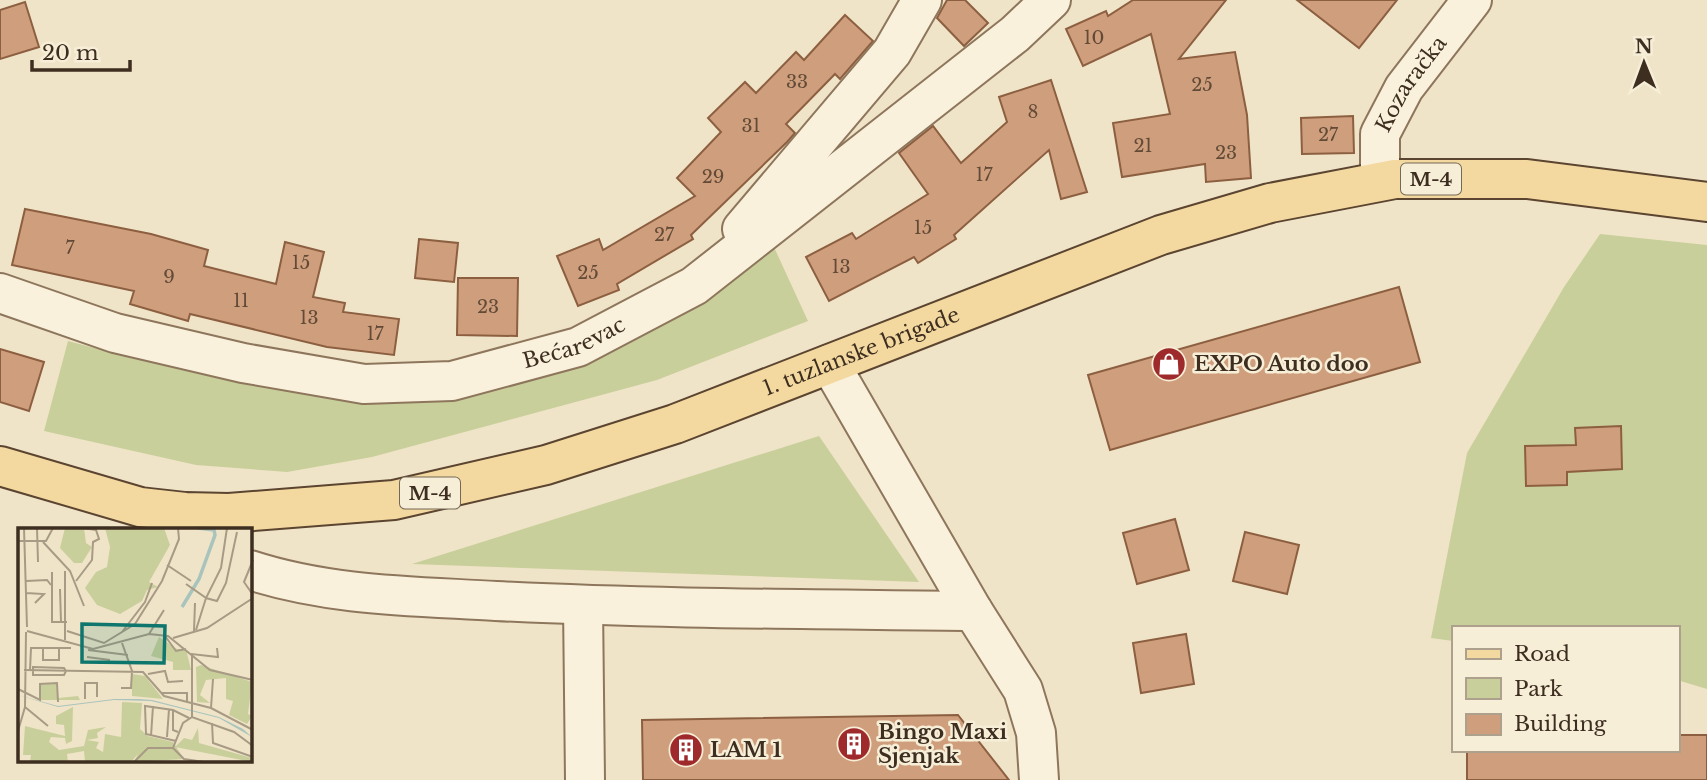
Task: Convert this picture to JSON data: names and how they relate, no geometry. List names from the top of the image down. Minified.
{"streets":{"main road":["M-4","1. tuzlanske brigade"],"street":["Kozaračka","Bećarevac"]},"crossings":[["Kozaračka","1. tuzlanske brigade"]],"places":{"shop":["EXPO Auto doo"],"building":["Bingo Maxi Sjenjak","LAM 1"]},"house_numbers":["10","33","25","8","31","27","21","23","17","29","15","27","7","15","13","25","9","11","23","13","17"],"legend":["Road","Park","Building"],"scale_bar":"20 m","north":"top"}
